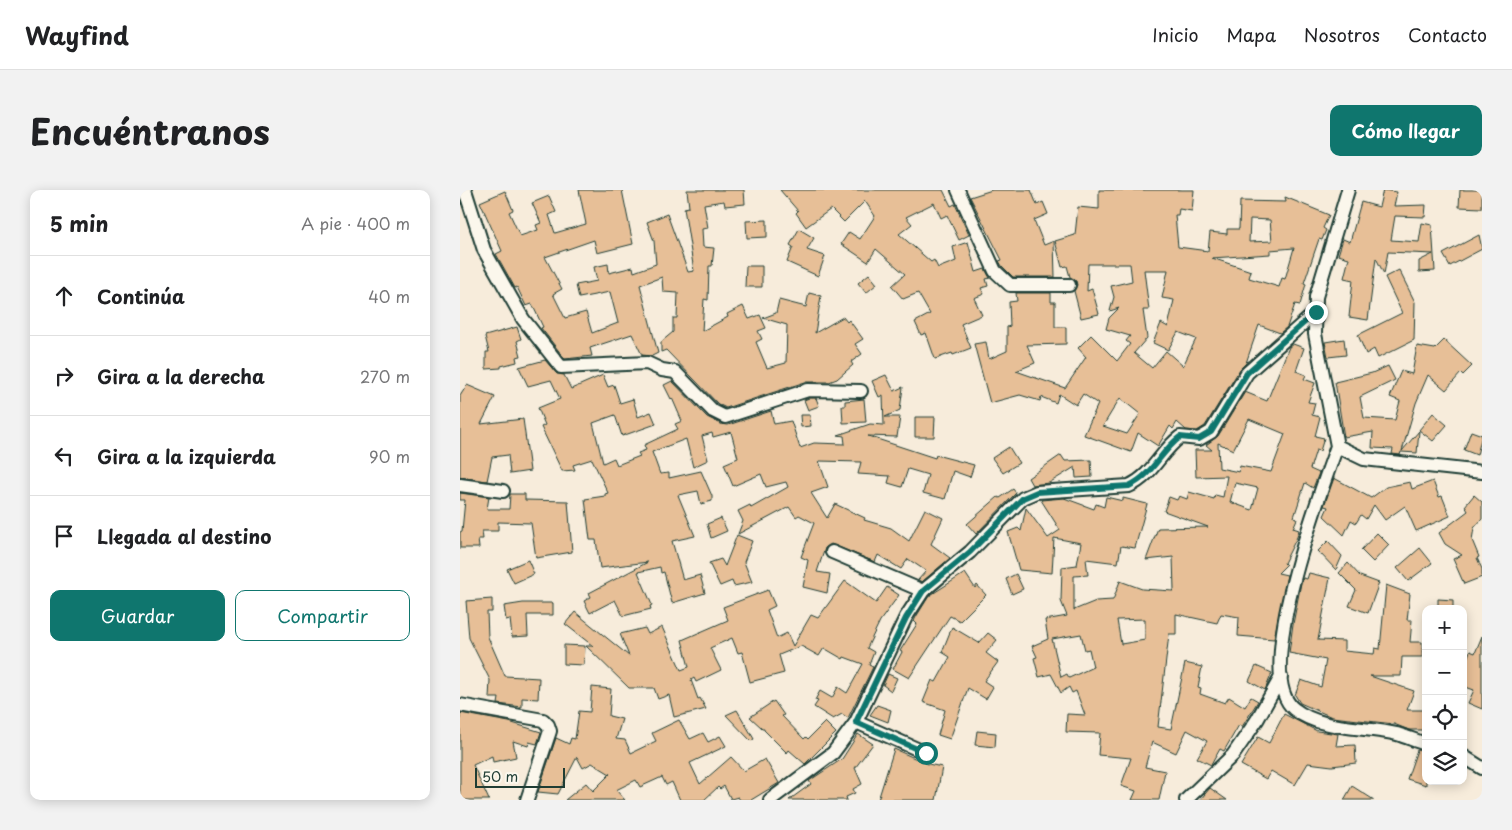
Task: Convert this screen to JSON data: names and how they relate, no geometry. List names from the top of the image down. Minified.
{"scale_bar":"50 m","page":{"header":"Wayfind","nav":["Inicio","Mapa","Nosotros","Contacto"],"title":"Encuéntranos","buttons":["Cómo llegar",["Guardar","Compartir"]],"heading":["5 min","A pie · 400 m"],"list":[["Continúa","40 m"],["Gira a la derecha","270 m"],["Gira a la izquierda","90 m"],"Llegada al destino"],"map_buttons":["+","−"],"scale":"50 m"}}
